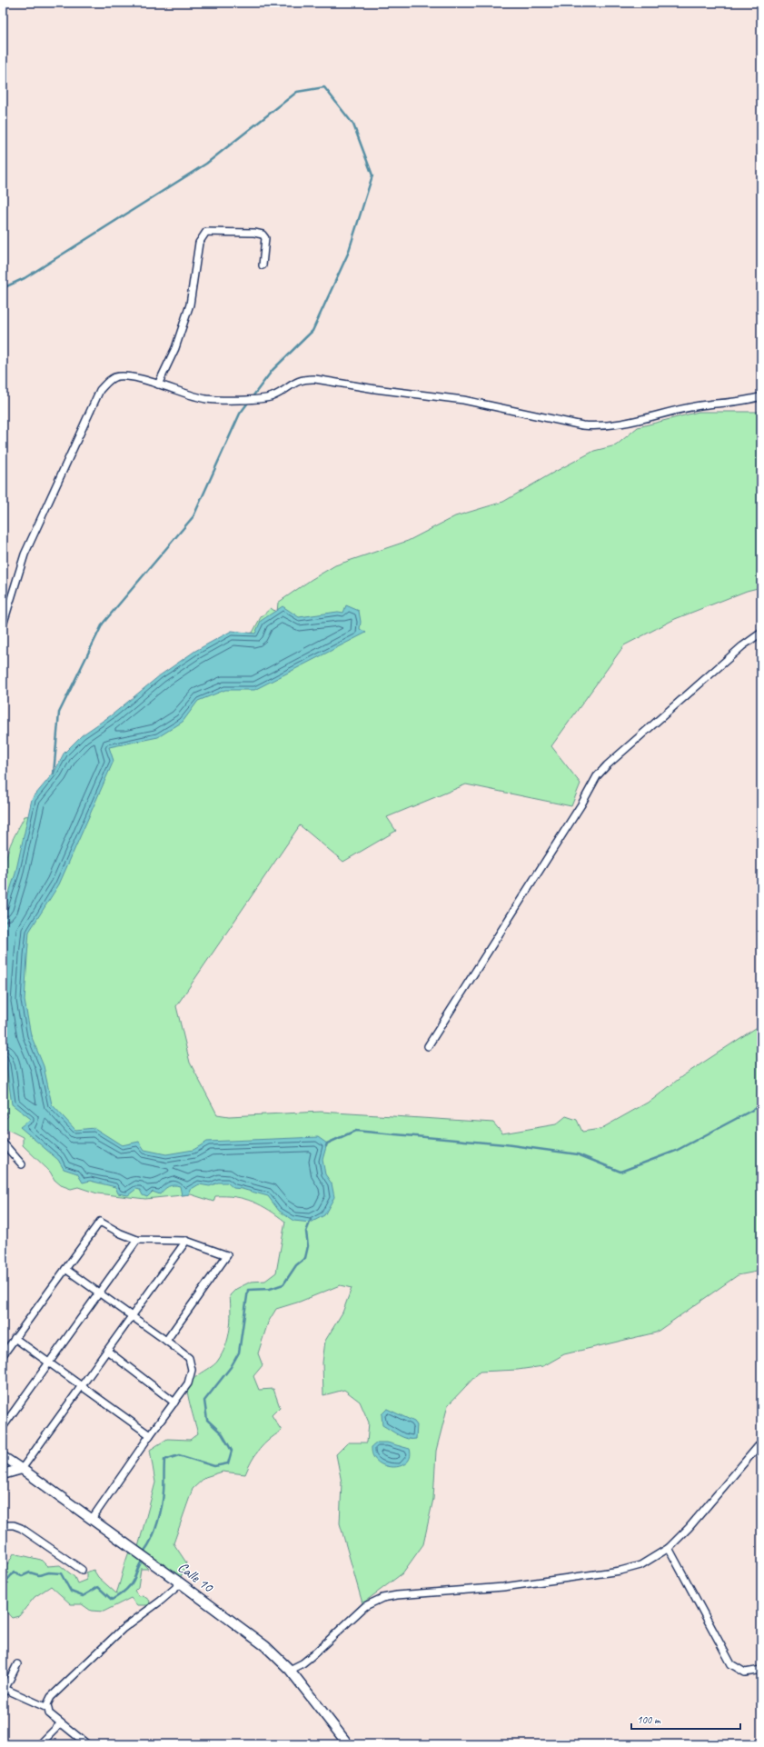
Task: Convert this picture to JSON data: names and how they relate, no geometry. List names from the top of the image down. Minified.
{"streets":{"main road":["Calle 10"]},"scale_bar":"100 m"}
